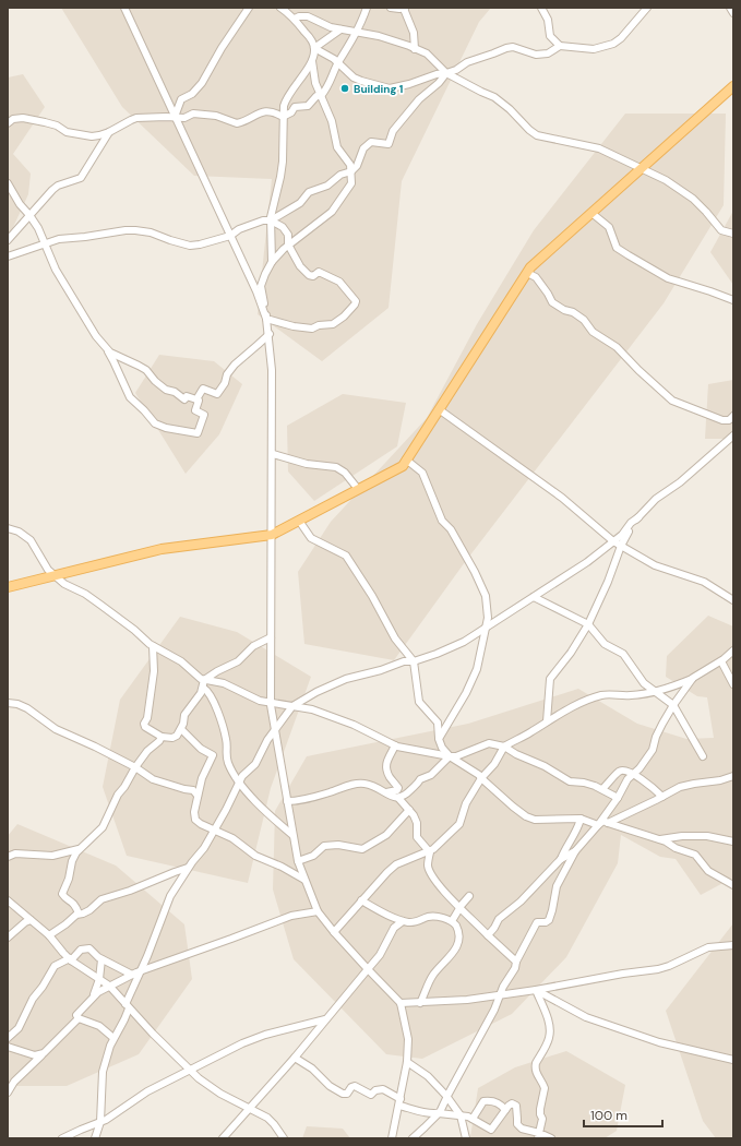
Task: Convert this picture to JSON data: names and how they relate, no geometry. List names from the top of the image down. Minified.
{"places":["Building 1"],"scale_bar":"100 m"}
